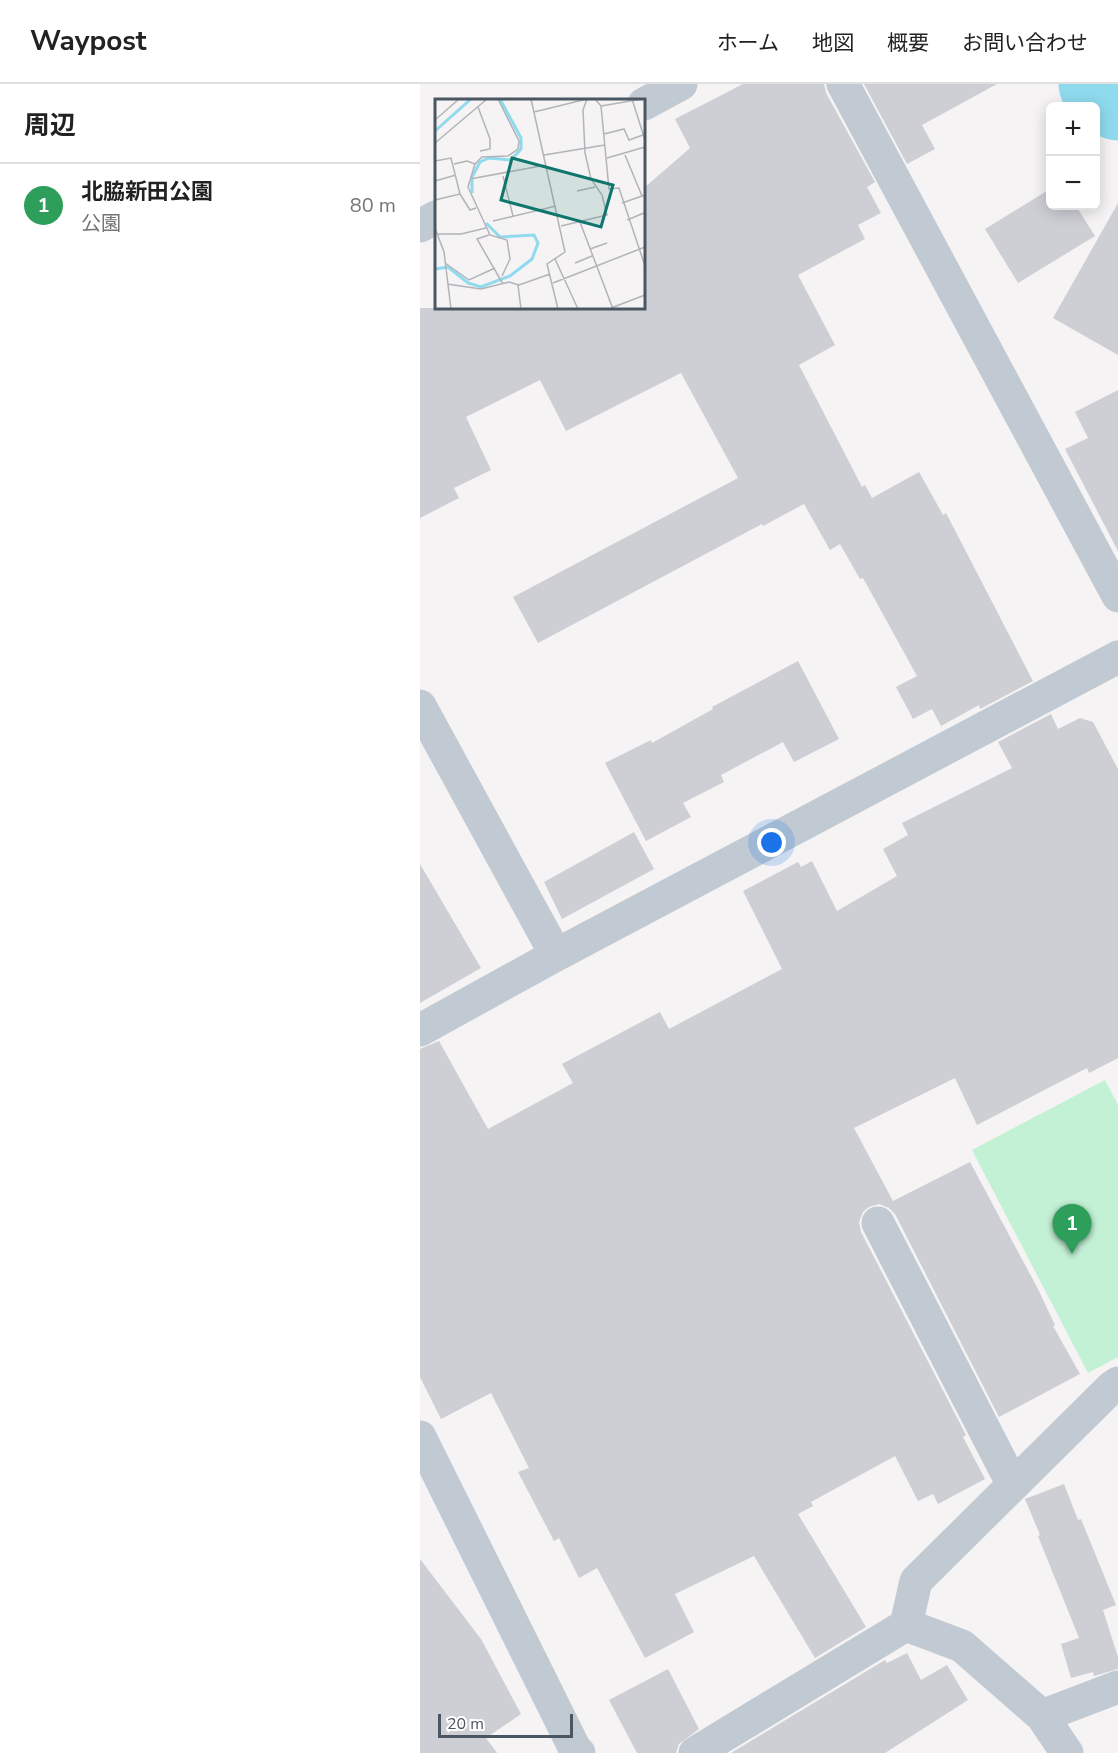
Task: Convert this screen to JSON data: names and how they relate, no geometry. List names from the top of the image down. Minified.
{"scale_bar":"20 m","page":{"header":"Waypost","nav":["ホーム","地図","概要","お問い合わせ"],"heading":"周辺","map_buttons":["+","−"],"list":[{"mark":"1","name":"北脇新田公園","note":"公園","value":"80 m"}],"pins":"1","scale":"20 m"}}
